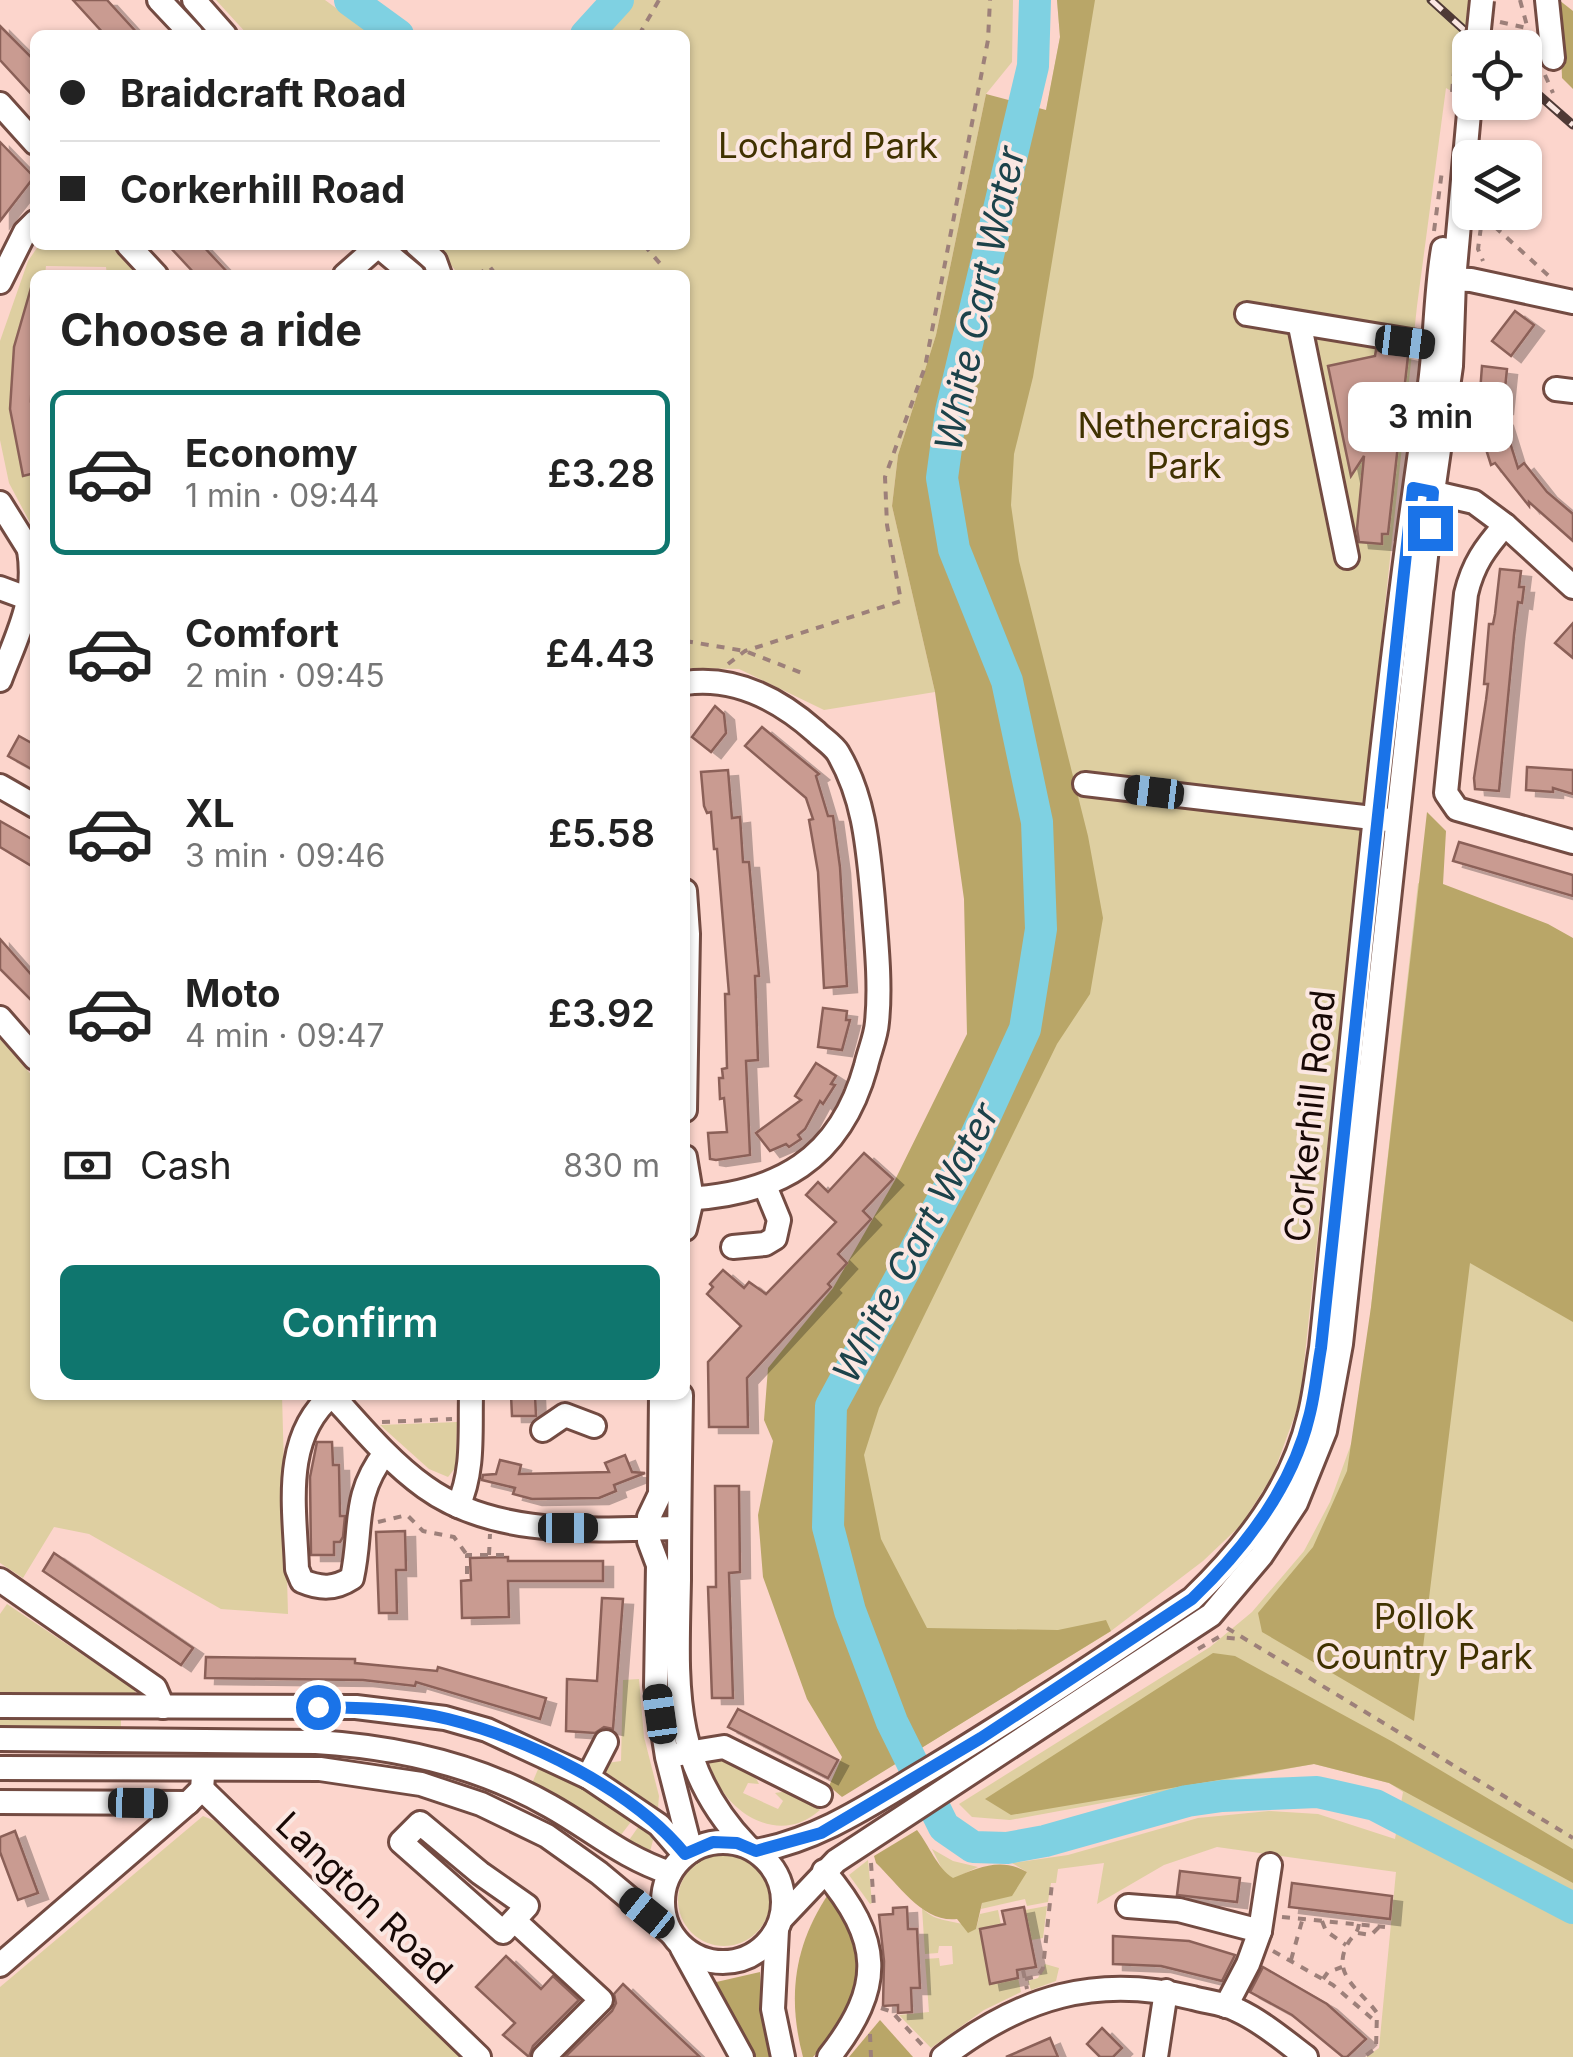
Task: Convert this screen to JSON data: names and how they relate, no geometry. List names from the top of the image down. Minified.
{"streets":{"street":["Corkerhill Road","Langton Road"]},"water":["White Cart Water"],"parks":["Lochard Park","Nethercraigs Park","Pollok Country Park"],"page":{"banner":["Braidcraft Road","Corkerhill Road"],"heading":"Choose a ride","bubble":"3 min","list":[{"name":"Economy","note":"1 min · 09:44","value":"£3.28"},{"name":"Comfort","note":"2 min · 09:45","value":"£4.43"},{"name":"XL","note":"3 min · 09:46","value":"£5.58"},{"name":"Moto","note":"4 min · 09:47","value":"£3.92"}],"pay":["Cash","830 m"],"buttons":"Confirm"}}
